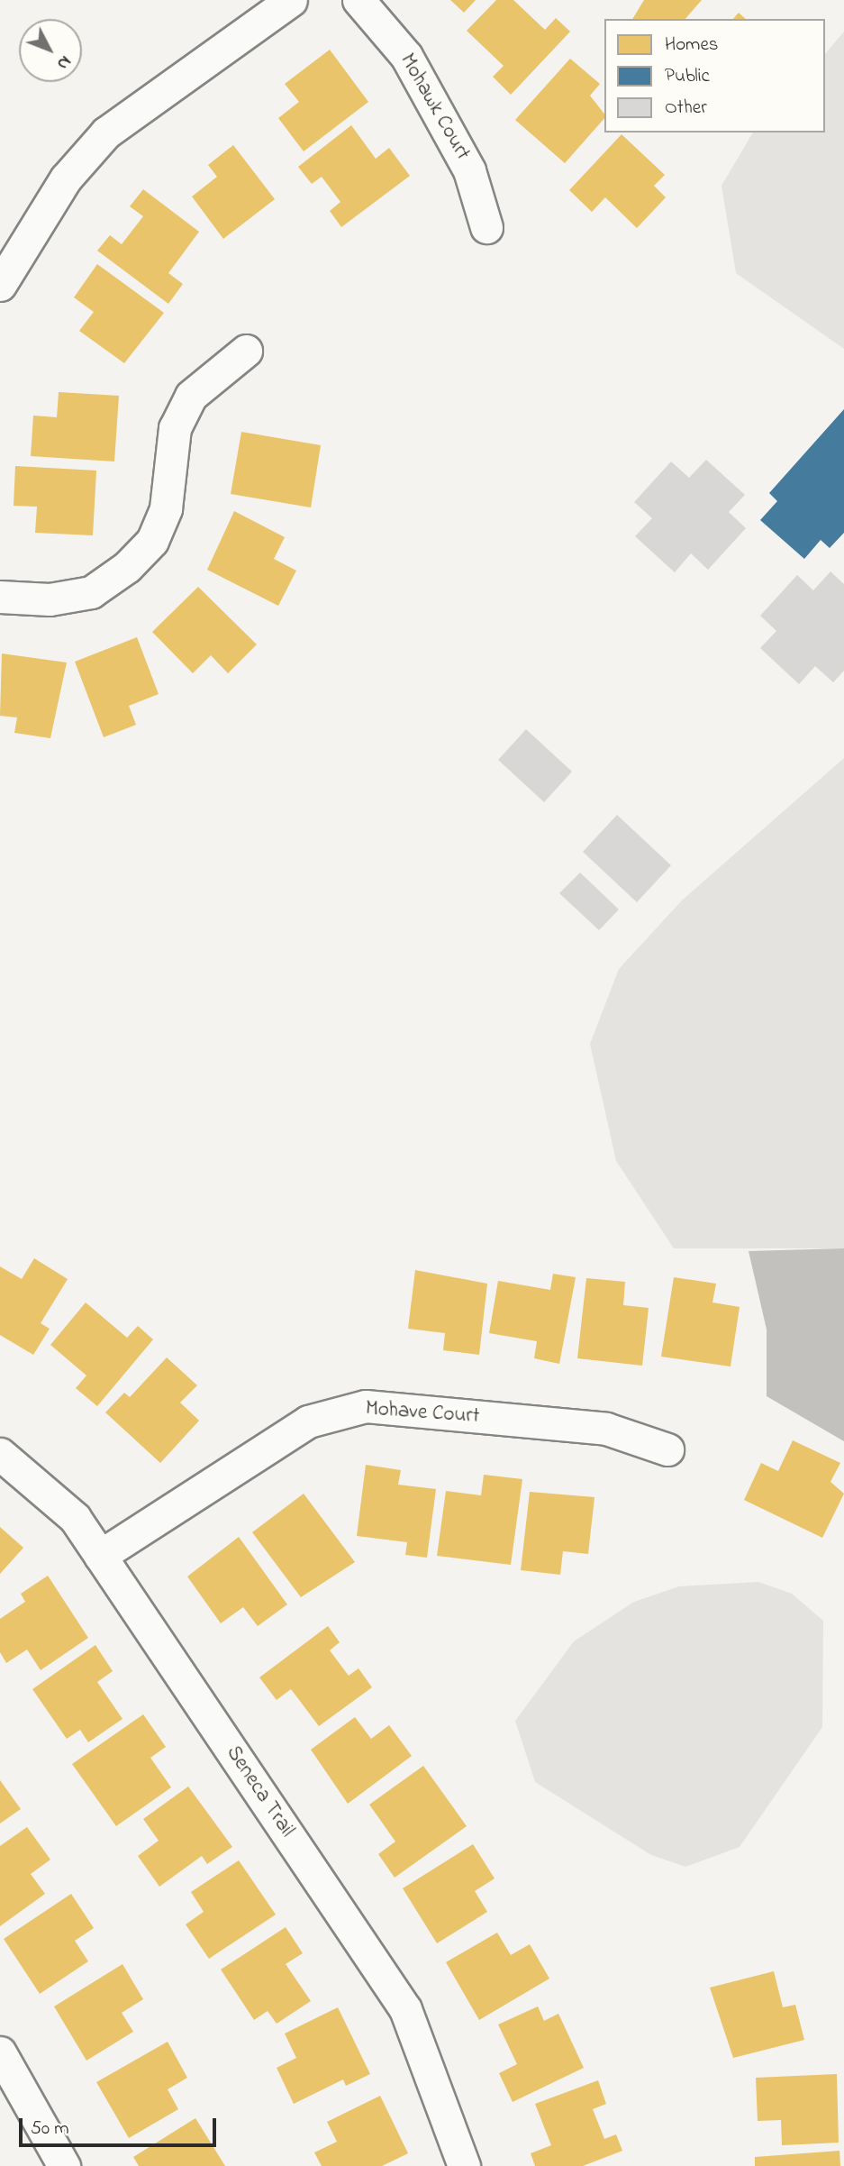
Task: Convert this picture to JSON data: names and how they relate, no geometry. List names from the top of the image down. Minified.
{"streets":{"street":["Mohawk Court","Mohave Court","Seneca Trail"]},"crossings":[["Mohave Court","Seneca Trail"]],"legend":["Homes","Public","Other"],"scale_bar":"50 m","north":"bottom right"}
